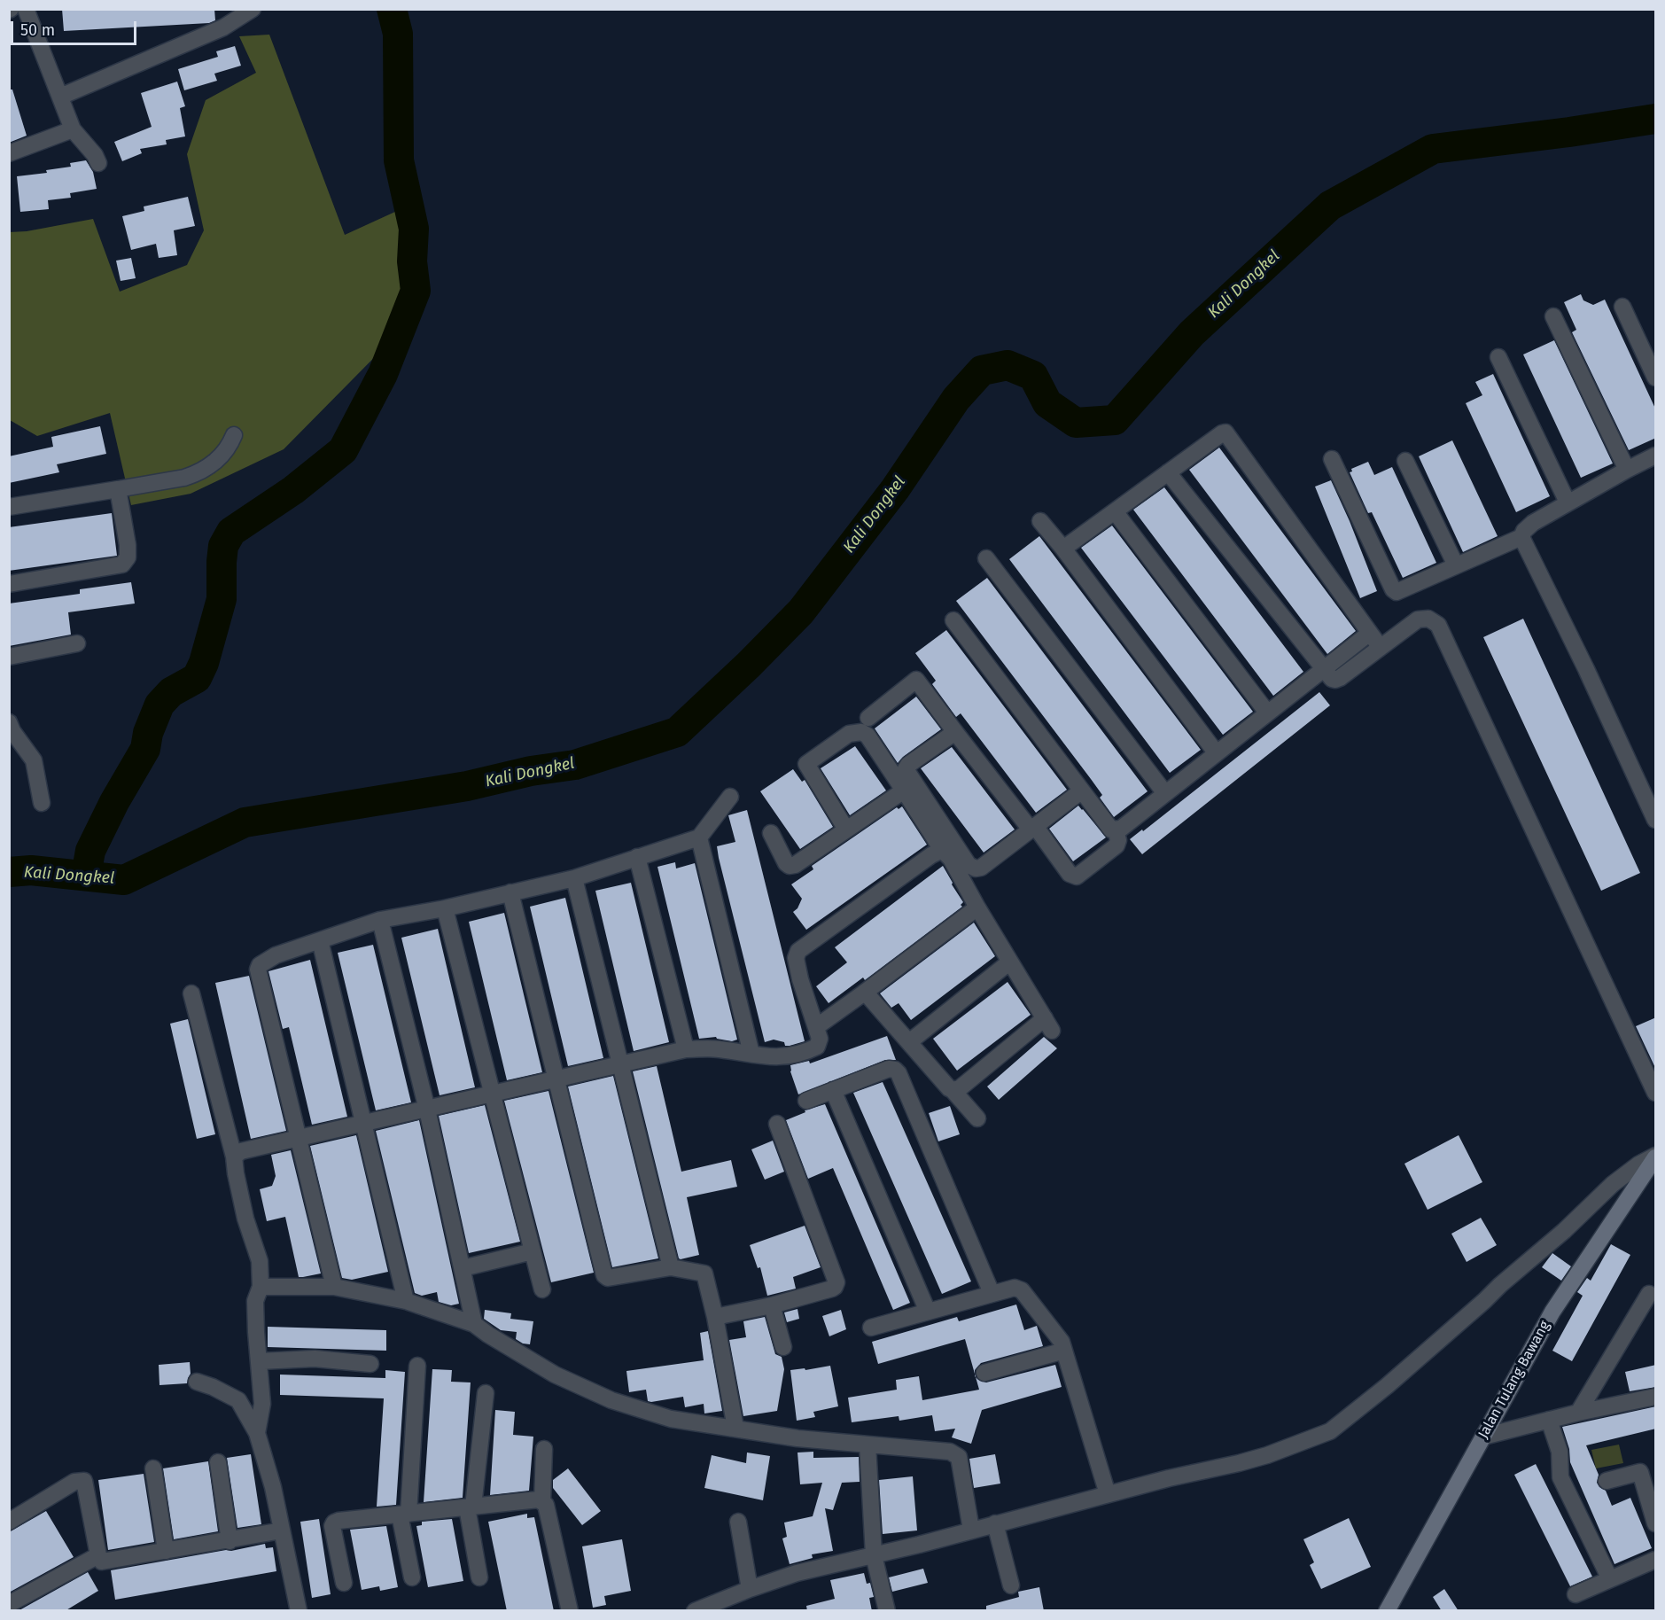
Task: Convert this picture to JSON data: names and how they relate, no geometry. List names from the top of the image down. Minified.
{"streets":{"street":["Jalan Tulang Bawang"]},"water":["Kali Dongkel"],"scale_bar":"50 m"}
